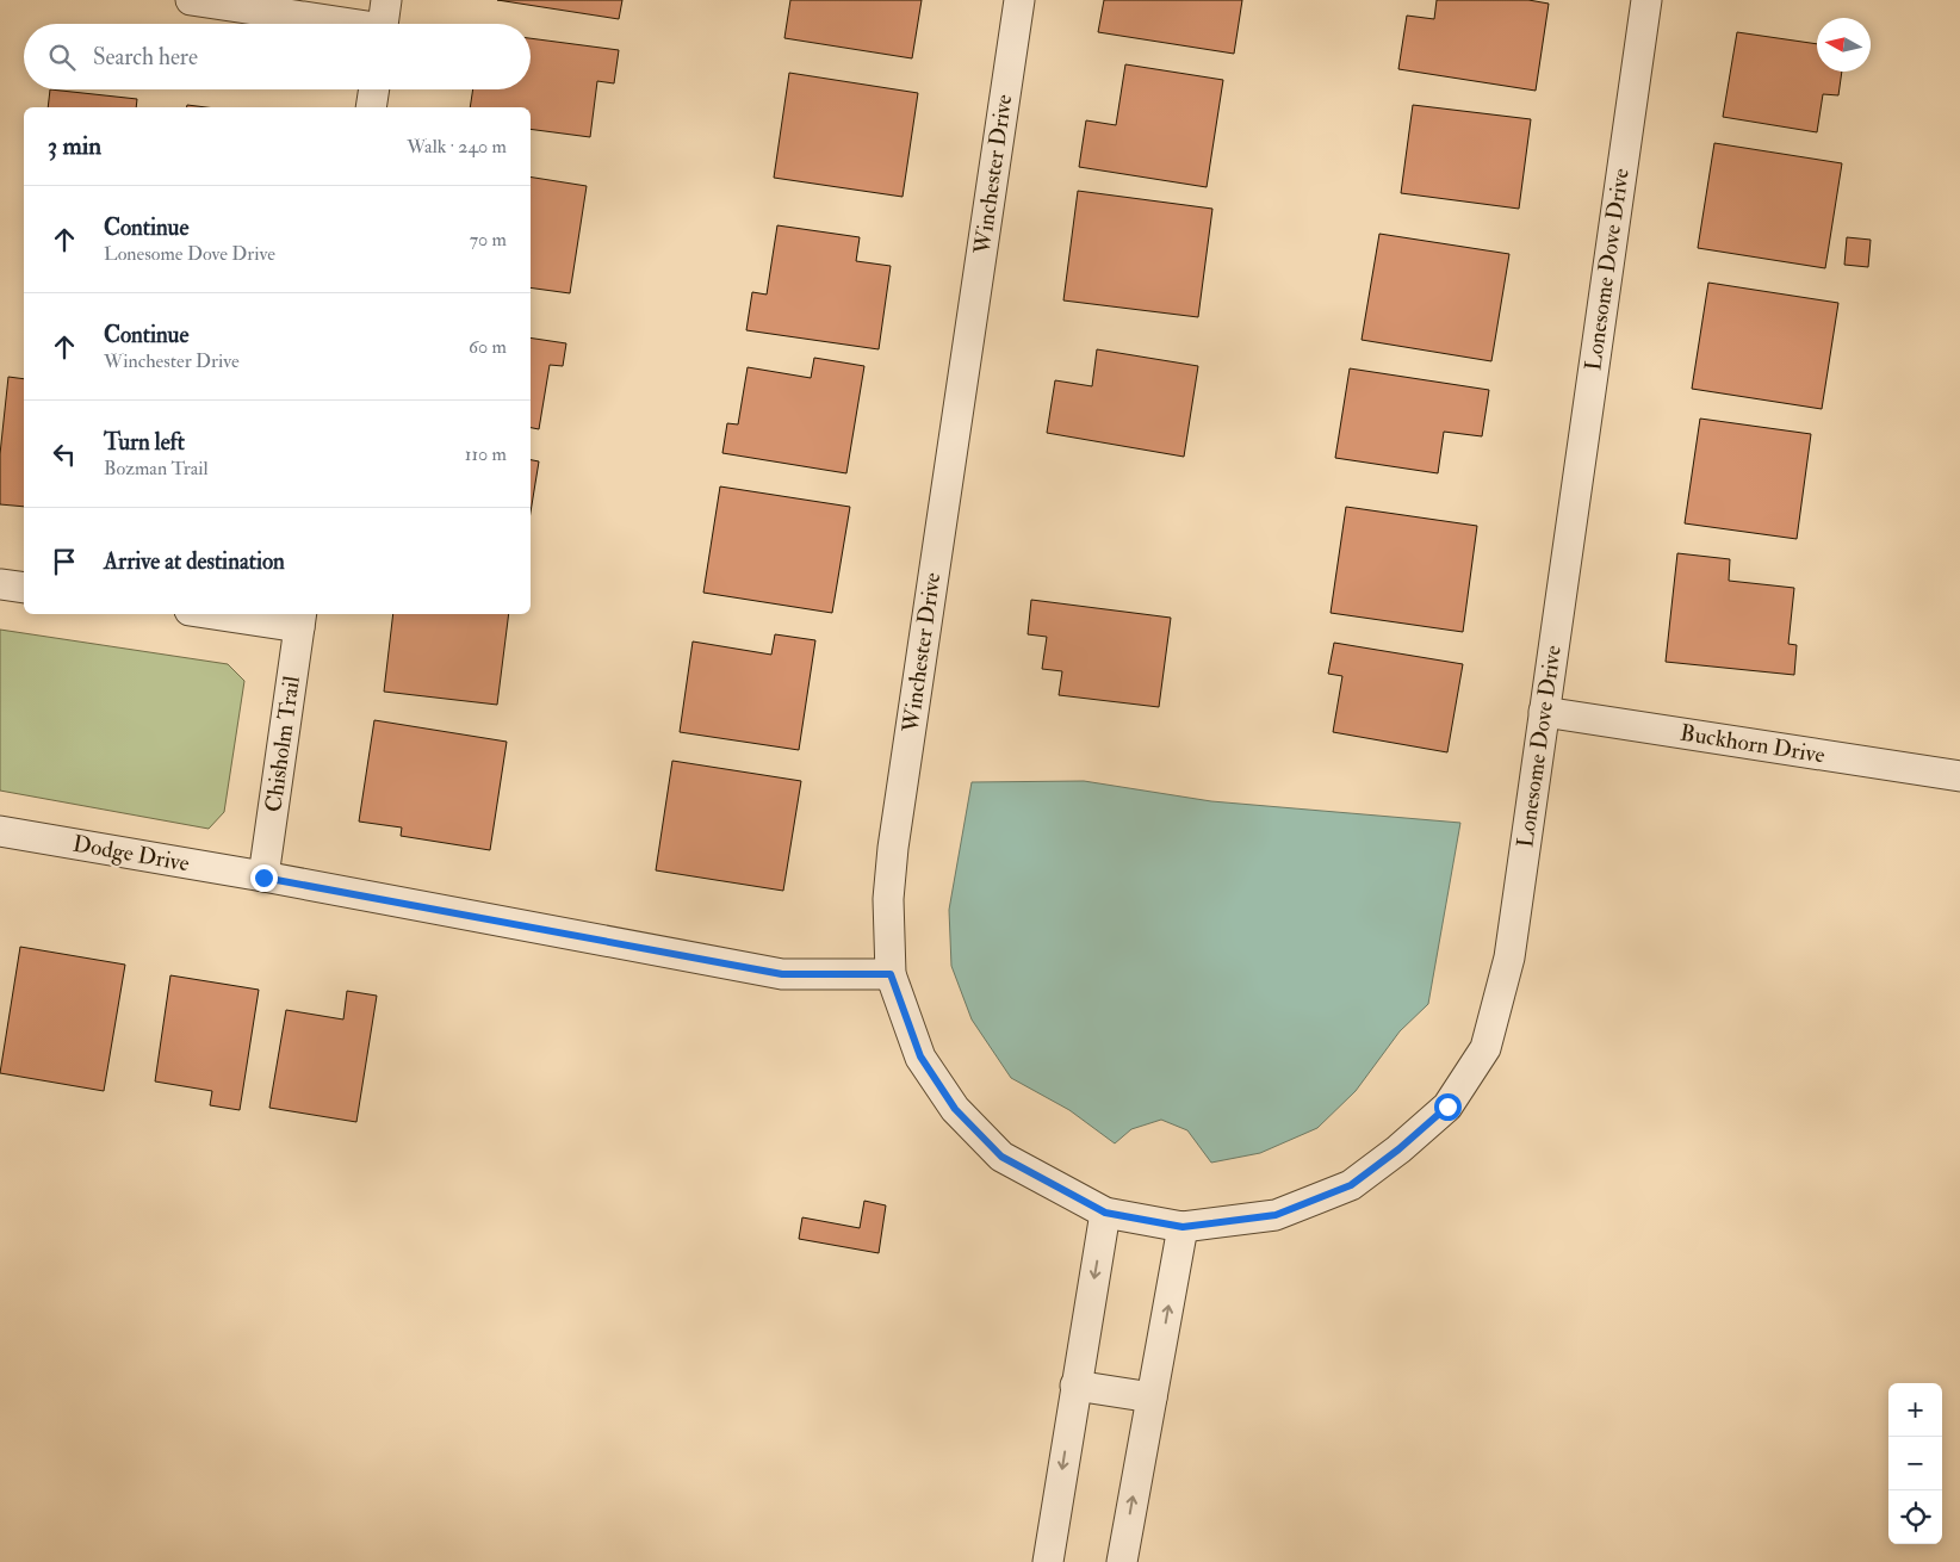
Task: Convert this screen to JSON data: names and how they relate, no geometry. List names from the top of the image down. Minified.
{"streets":{"street":["Winchester Drive","Lonesome Dove Drive","Chisholm Trail","Buckhorn Drive","Dodge Drive"]},"crossings":[["Winchester Drive","Lonesome Dove Drive"],["Winchester Drive","Dodge Drive"],["Lonesome Dove Drive","Buckhorn Drive"],["Chisholm Trail","Dodge Drive"]],"north":"left","page":{"search":"Search here","heading":["3 min","Walk · 240 m"],"list":[["Continue","Lonesome Dove Drive","70 m"],["Continue","Winchester Drive","60 m"],["Turn left","Bozman Trail","110 m"],"Arrive at destination"],"map_buttons":["+","−"]}}
